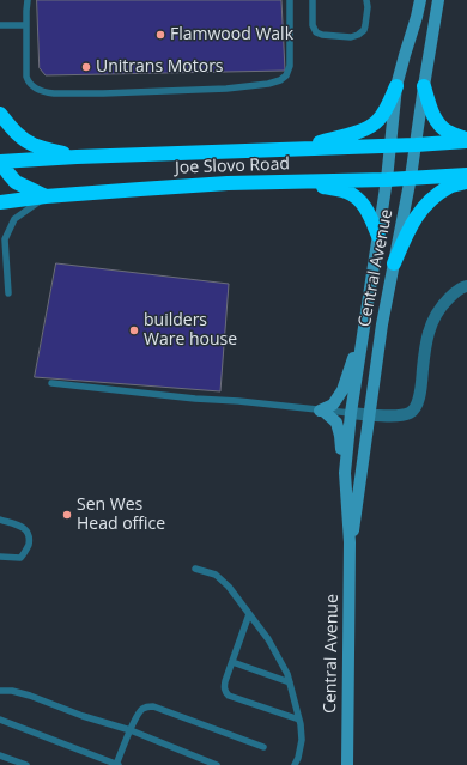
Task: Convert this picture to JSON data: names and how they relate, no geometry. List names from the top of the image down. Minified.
{"streets":{"highway":["Joe Slovo Road"],"street":["Central Avenue"]},"crossings":[["Joe Slovo Road","Central Avenue"]],"places":["Flamwood Walk","Unitrans Motors","builders Ware house","Sen Wes Head office"]}
